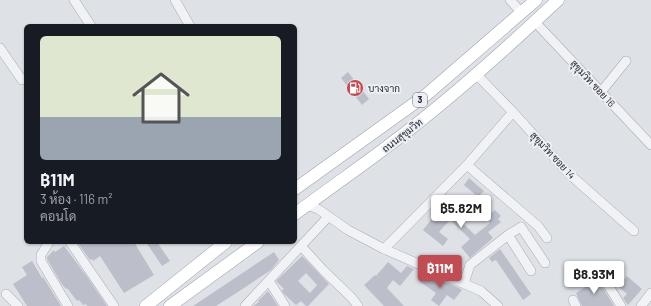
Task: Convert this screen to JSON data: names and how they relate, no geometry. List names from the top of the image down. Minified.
{"streets":{"main road":["3","ถนนสุขุมวิท"],"street":["สุขุมวิท ซอย 16","สุขุมวิท ซอย 14"]},"crossings":[["สุขุมวิท ซอย 16","ถนนสุขุมวิท"],["ถนนสุขุมวิท","สุขุมวิท ซอย 14"]],"places":{"fuel station":["บางจาก"]},"page":{"list":[{"name":"฿11M","note":"3 ห้อง · 116 m² · คอนโด"}],"price":["฿5.82M","฿11M","฿8.93M"]}}
